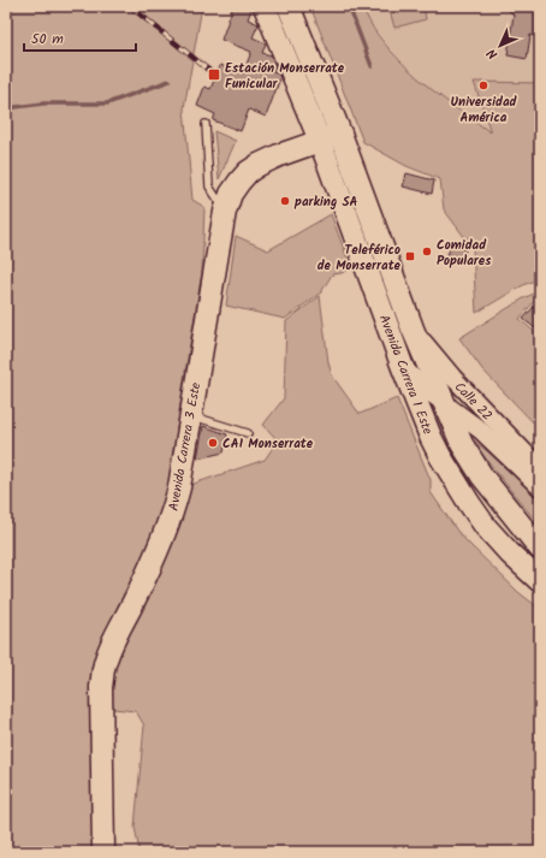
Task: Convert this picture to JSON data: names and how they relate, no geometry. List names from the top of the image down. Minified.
{"streets":{"main road":["Avenida Carrera 1 Este","Avenida Carrera 3 Este"],"street":["Calle 22"]},"crossings":[["Avenida Carrera 1 Este","Calle 22"],["Avenida Carrera 1 Este","Avenida Carrera 3 Este"]],"places":{"transit":["Estación Monserrate Funicular","Teleférico de Monserrate"],"other":["Universidad América","parking SA","Comidad Populares","CAI Monserrate"]},"scale_bar":"50 m","north":"bottom left"}
